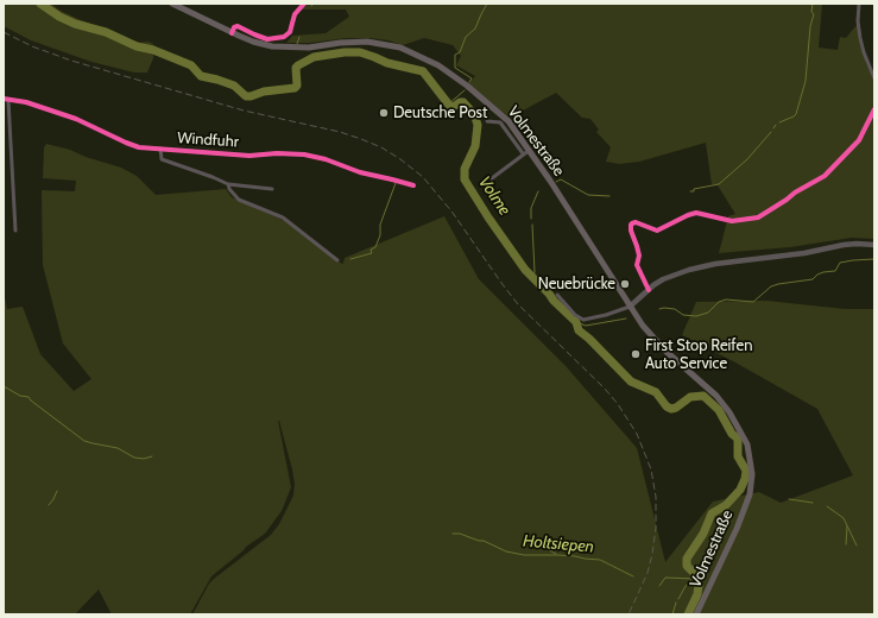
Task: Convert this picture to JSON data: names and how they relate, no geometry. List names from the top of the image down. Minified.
{"streets":{"main road":["Volmestraße"],"street":["Windfuhr"]},"water":["Volme","Holtsiepen"],"places":["Deutsche Post","Neuebrücke","First Stop Reifen Auto Service"]}
